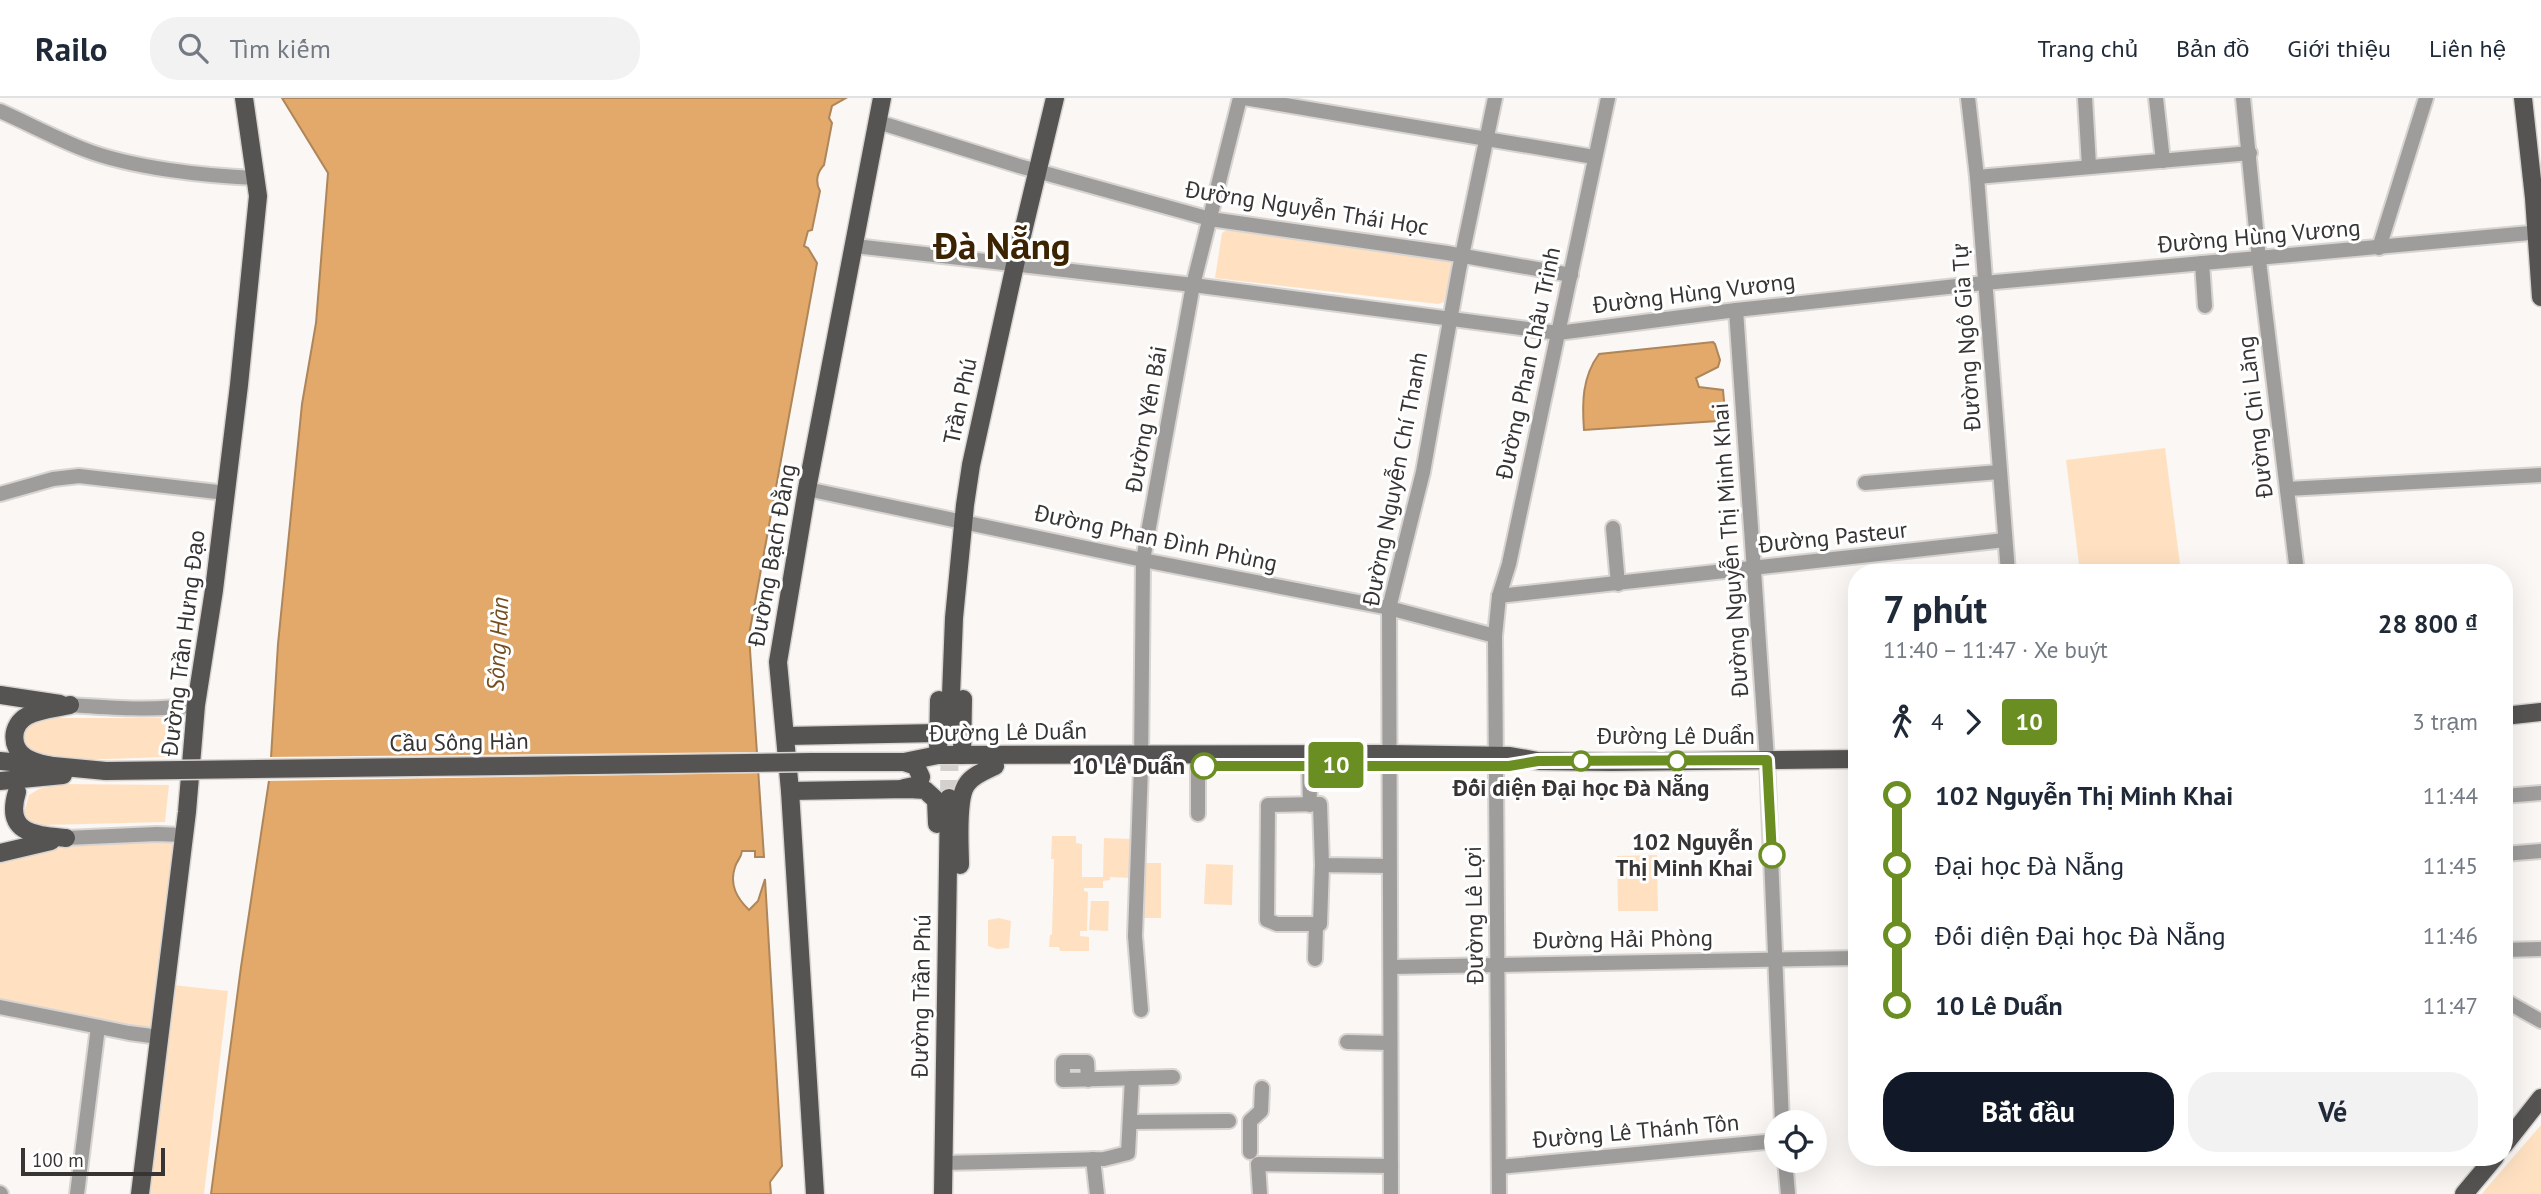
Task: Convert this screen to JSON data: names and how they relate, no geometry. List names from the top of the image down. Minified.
{"streets":{"main road":["Trần Phú","Đường Bạch Đằng","Đường Trần Hưng Đạo","Đường Lê Duẩn","Cầu Sông Hàn","Đường Trần Phú"],"street":["Đường Nguyễn Thái Học","Đường Hùng Vương","Đường Ngô Gia Tự","Đường Phan Châu Trinh","Đường Chi Lăng","Đường Yên Bái","Đường Nguyễn Chí Thanh","Đường Pasteur","Đường Phan Đình Phùng","Đường Nguyễn Thị Minh Khai","Đường Lê Lợi","Đường Hải Phòng","Đường Lê Thánh Tôn"]},"crossings":[["Đường Nguyễn Thái Học","Đường Phan Châu Trinh"],["Đường Nguyễn Thái Học","Trần Phú"],["Đường Nguyễn Thái Học","Đường Yên Bái"],["Đường Nguyễn Thái Học","Đường Nguyễn Chí Thanh"],["Đường Nguyễn Thái Học","Đường Bạch Đằng"],["Đường Hùng Vương","Đường Ngô Gia Tự"],["Đường Hùng Vương","Đường Phan Châu Trinh"],["Đường Hùng Vương","Trần Phú"],["Đường Hùng Vương","Đường Chi Lăng"],["Đường Hùng Vương","Đường Yên Bái"],["Đường Hùng Vương","Đường Nguyễn Chí Thanh"],["Đường Hùng Vương","Đường Nguyễn Thị Minh Khai"],["Đường Hùng Vương","Đường Bạch Đằng"],["Đường Ngô Gia Tự","Đường Pasteur"],["Đường Phan Châu Trinh","Đường Pasteur"],["Đường Phan Châu Trinh","Đường Phan Đình Phùng"],["Đường Phan Châu Trinh","Đường Lê Lợi"],["Trần Phú","Đường Phan Đình Phùng"],["Đường Yên Bái","Đường Phan Đình Phùng"],["Đường Yên Bái","Đường Lê Duẩn"],["Đường Nguyễn Chí Thanh","Đường Phan Đình Phùng"],["Đường Nguyễn Chí Thanh","Đường Lê Duẩn"],["Đường Nguyễn Chí Thanh","Đường Hải Phòng"],["Đường Pasteur","Đường Nguyễn Thị Minh Khai"],["Đường Phan Đình Phùng","Đường Bạch Đằng"],["Đường Phan Đình Phùng","Đường Lê Lợi"],["Đường Nguyễn Thị Minh Khai","Đường Lê Duẩn"],["Đường Nguyễn Thị Minh Khai","Đường Hải Phòng"],["Đường Lê Duẩn","Cầu Sông Hàn"],["Đường Lê Duẩn","Đường Lê Lợi"],["Đường Lê Lợi","Đường Hải Phòng"],["Đường Lê Lợi","Đường Lê Thánh Tôn"]],"districts":["Đà Nẵng"],"water":["Sông Hàn"],"places":["Đối diện Đại học Đà Nẵng","10 Lê Duẩn","102 Nguyễn Thị Minh Khai"],"lines":["bus line 10"],"scale_bar":"100 m","page":{"header":"Railo","search":"Tìm kiếm","nav":["Trang chủ","Bản đồ","Giới thiệu","Liên hệ"],"on_map":"10","heading":["7 phút","11:40 – 11:47 · Xe buýt","28 800 ₫"],"legs":["4","10","3 trạm"],"list":[{"name":"102 Nguyễn Thị Minh Khai","value":"11:44"},{"name":"Đại học Đà Nẵng","value":"11:45"},{"name":"Đối diện Đại học Đà Nẵng","value":"11:46"},{"name":"10 Lê Duẩn","value":"11:47"}],"buttons":["Bắt đầu","Vé"],"scale":"100 m"}}
